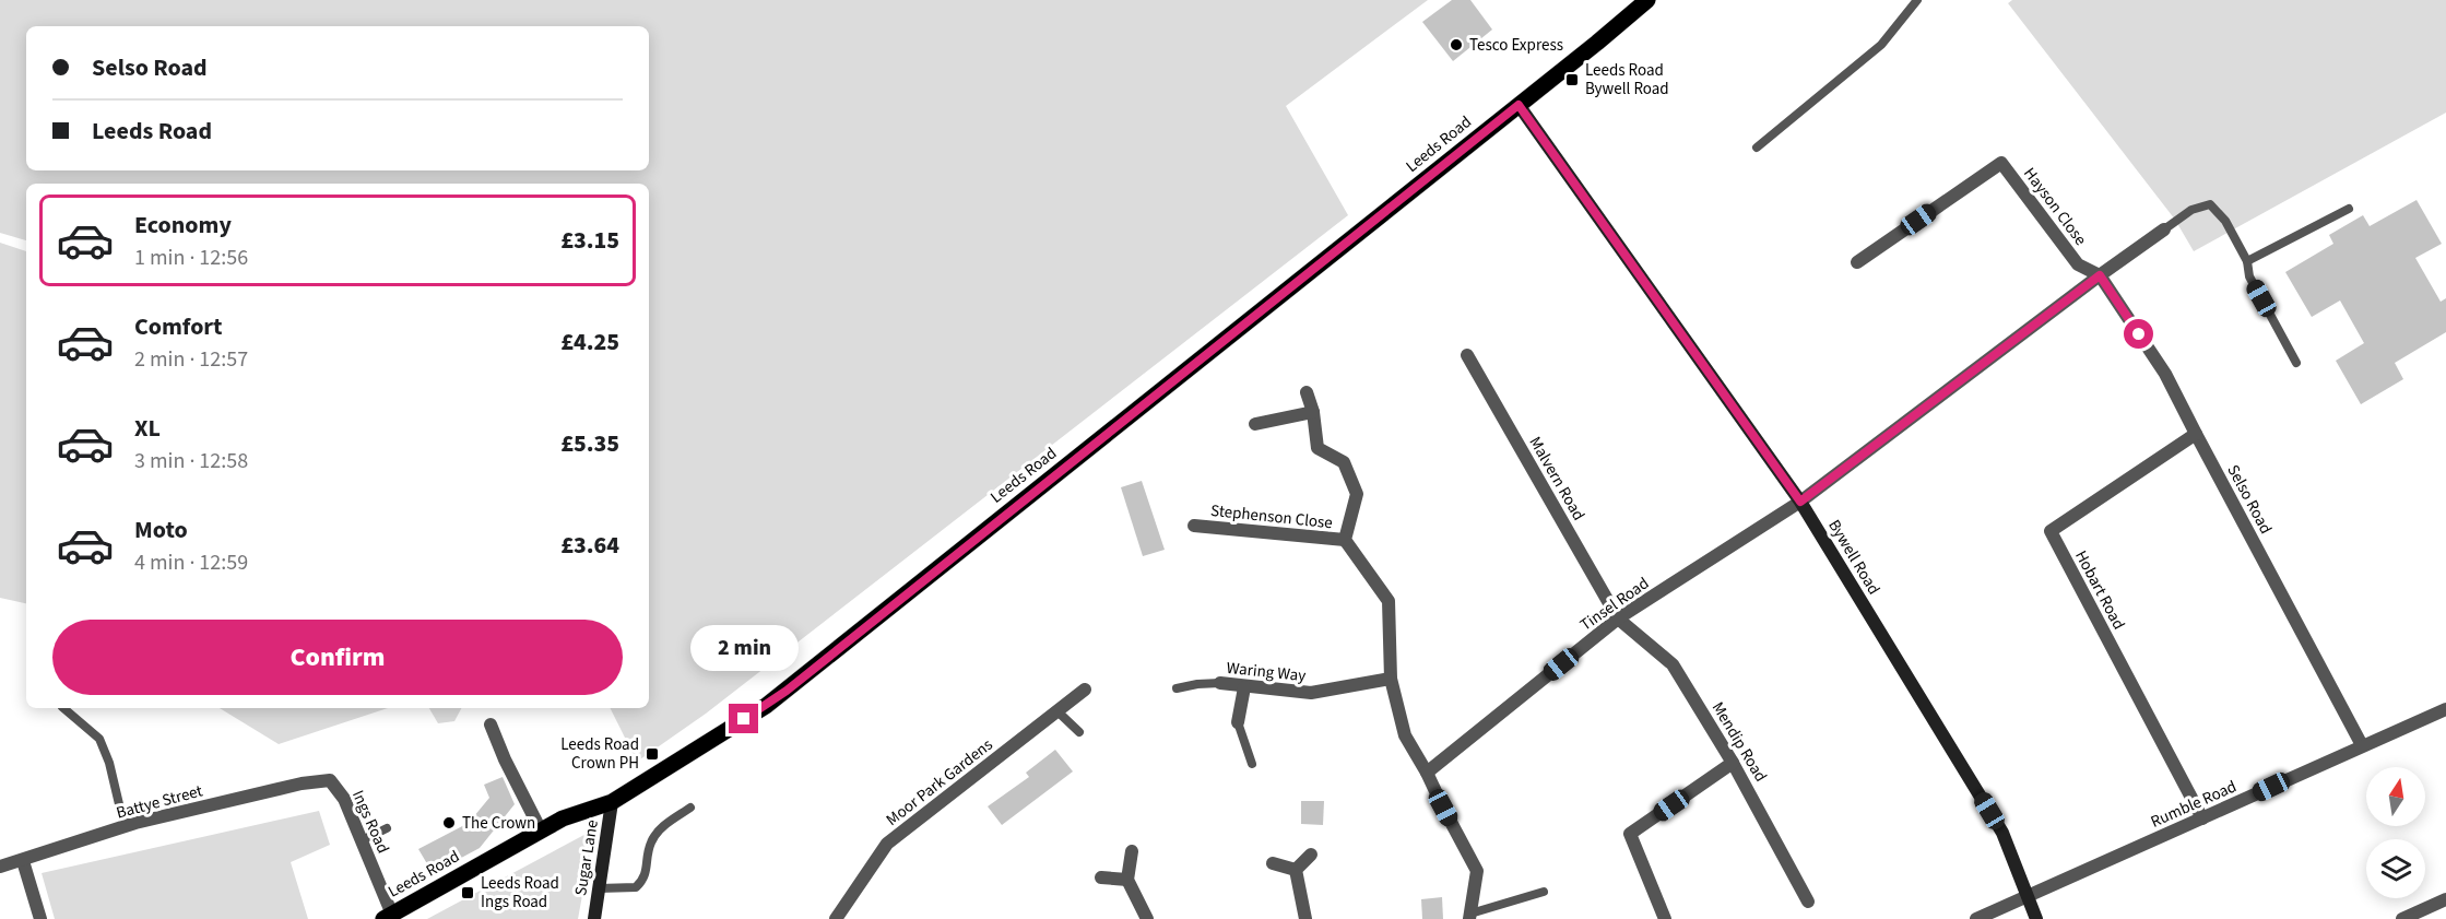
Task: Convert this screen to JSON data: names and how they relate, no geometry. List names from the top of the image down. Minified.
{"streets":{"main road":["Leeds Road"],"street":["Hayson Close","Malvern Road","Selso Road","Stephenson Close","Bywell Road","Hobart Road","Tinsel Road","Waring Way","Mendip Road","Moor Park Gardens","Battye Street","Rumble Road","Ings Road","Sugar Lane"]},"crossings":[["Leeds Road","Bywell Road"],["Leeds Road","Ings Road"],["Leeds Road","Sugar Lane"],["Hayson Close","Selso Road"],["Hayson Close","Tinsel Road"],["Malvern Road","Tinsel Road"],["Malvern Road","Mendip Road"],["Selso Road","Hobart Road"],["Selso Road","Tinsel Road"],["Selso Road","Rumble Road"],["Bywell Road","Tinsel Road"],["Bywell Road","Rumble Road"],["Hobart Road","Rumble Road"],["Tinsel Road","Mendip Road"],["Battye Street","Ings Road"]],"places":{"other":["Tesco Express","The Crown"],"transit":["Leeds Road Bywell Road","Leeds Road Crown PH","Leeds Road Ings Road"]},"north":"top","page":{"banner":["Selso Road","Leeds Road"],"list":[{"name":"Economy","note":"1 min · 12:56","value":"£3.15"},{"name":"Comfort","note":"2 min · 12:57","value":"£4.25"},{"name":"XL","note":"3 min · 12:58","value":"£5.35"},{"name":"Moto","note":"4 min · 12:59","value":"£3.64"}],"buttons":"Confirm","bubble":"2 min"}}
